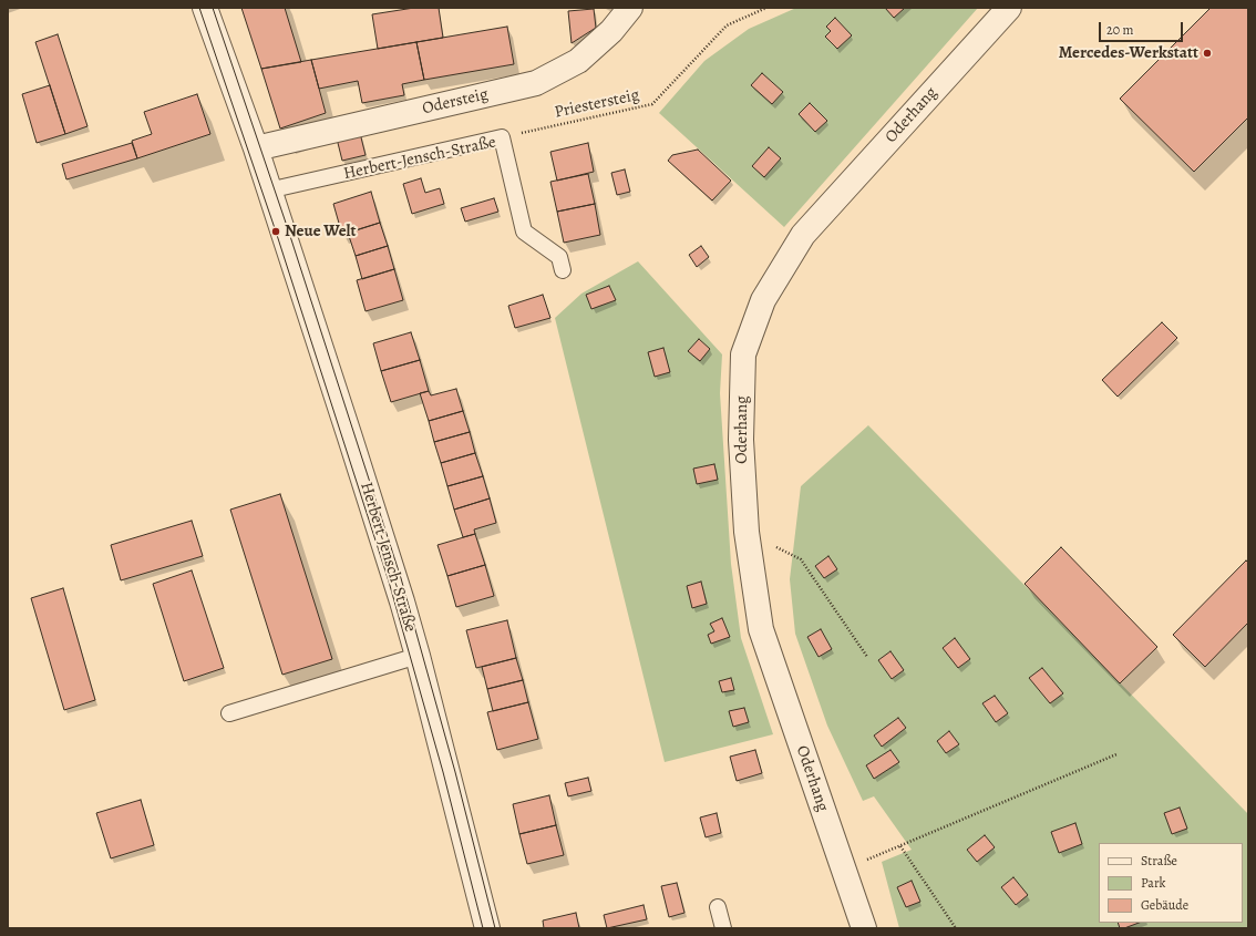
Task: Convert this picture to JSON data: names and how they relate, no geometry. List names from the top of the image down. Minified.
{"streets":{"street":["Odersteig","Oderhang","Herbert-Jensch-Straße"],"path":["Priestersteig"]},"crossings":[["Odersteig","Herbert-Jensch-Straße"],["Priestersteig","Herbert-Jensch-Straße"]],"places":["Mercedes-Werkstatt","Neue Welt"],"legend":["Straße","Park","Gebäude"],"scale_bar":"20 m"}
